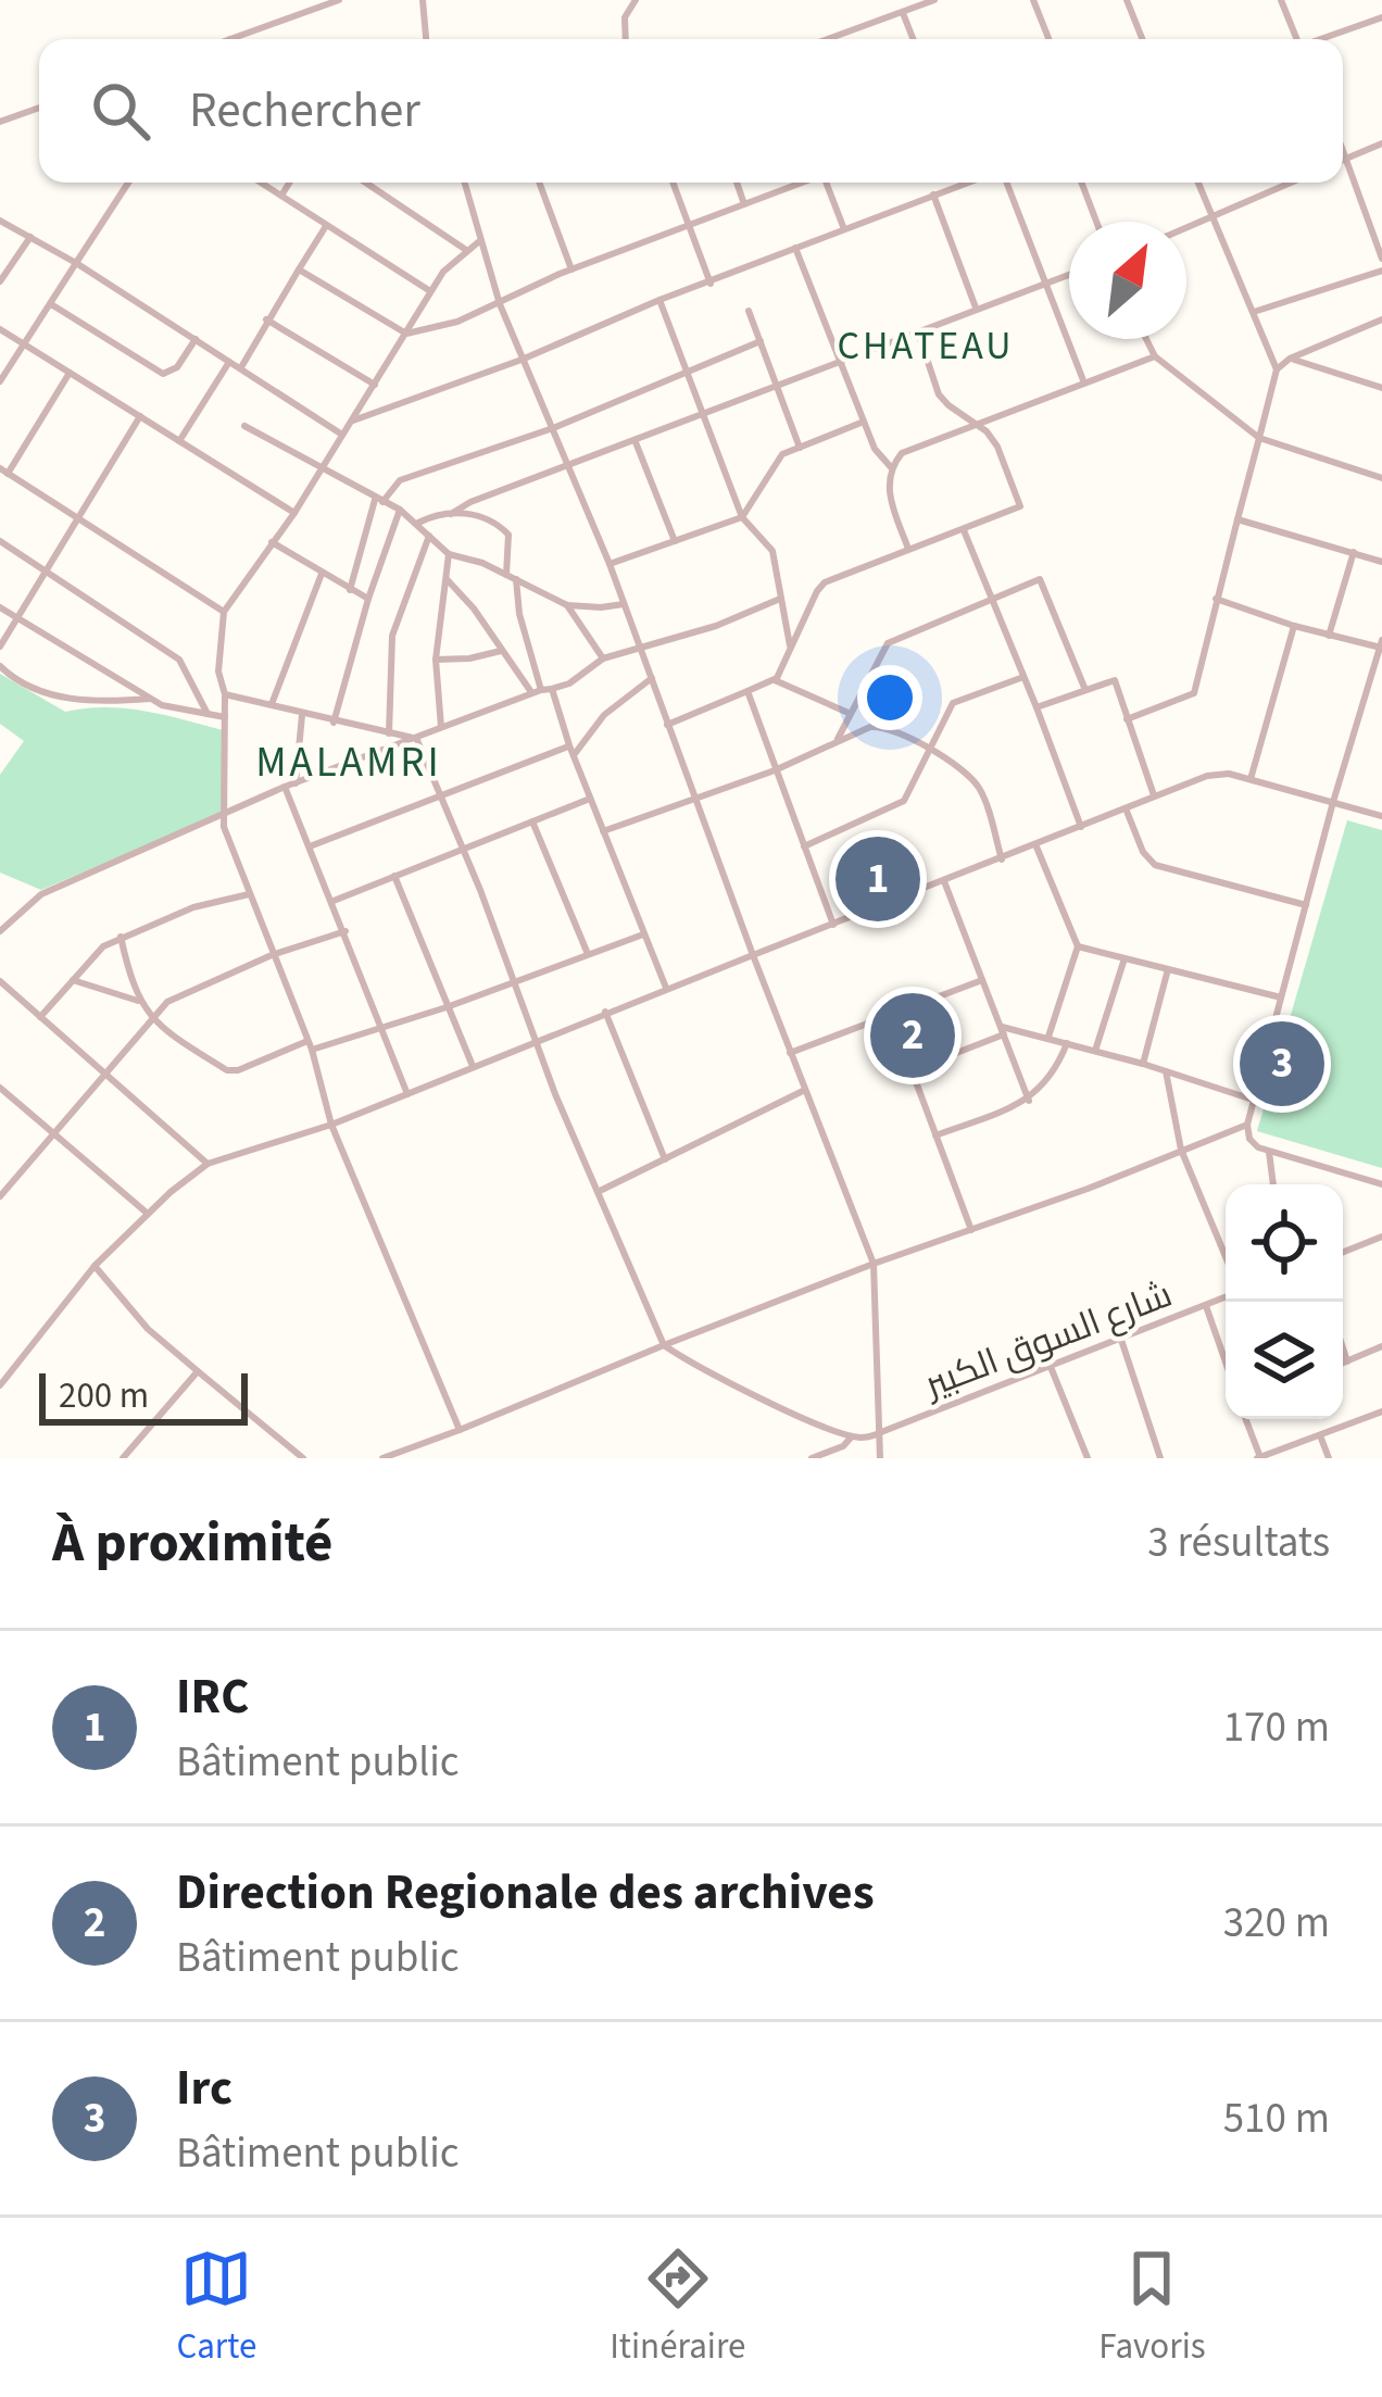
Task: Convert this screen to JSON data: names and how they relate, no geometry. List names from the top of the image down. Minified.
{"streets":{"street":["شارع السوق الكبير"]},"districts":["CHATEAU","MALAMRI"],"scale_bar":"200 m","north":"top right","page":{"search":"Rechercher","pins":["1","2","3"],"scale":"200 m","heading":["À proximité","3 résultats"],"list":[{"mark":"1","name":"IRC","note":"Bâtiment public","value":"170 m"},{"mark":"2","name":"Direction Regionale des archives","note":"Bâtiment public","value":"320 m"},{"mark":"3","name":"Irc","note":"Bâtiment public","value":"510 m"}],"nav":["Carte","Itinéraire","Favoris"]}}
